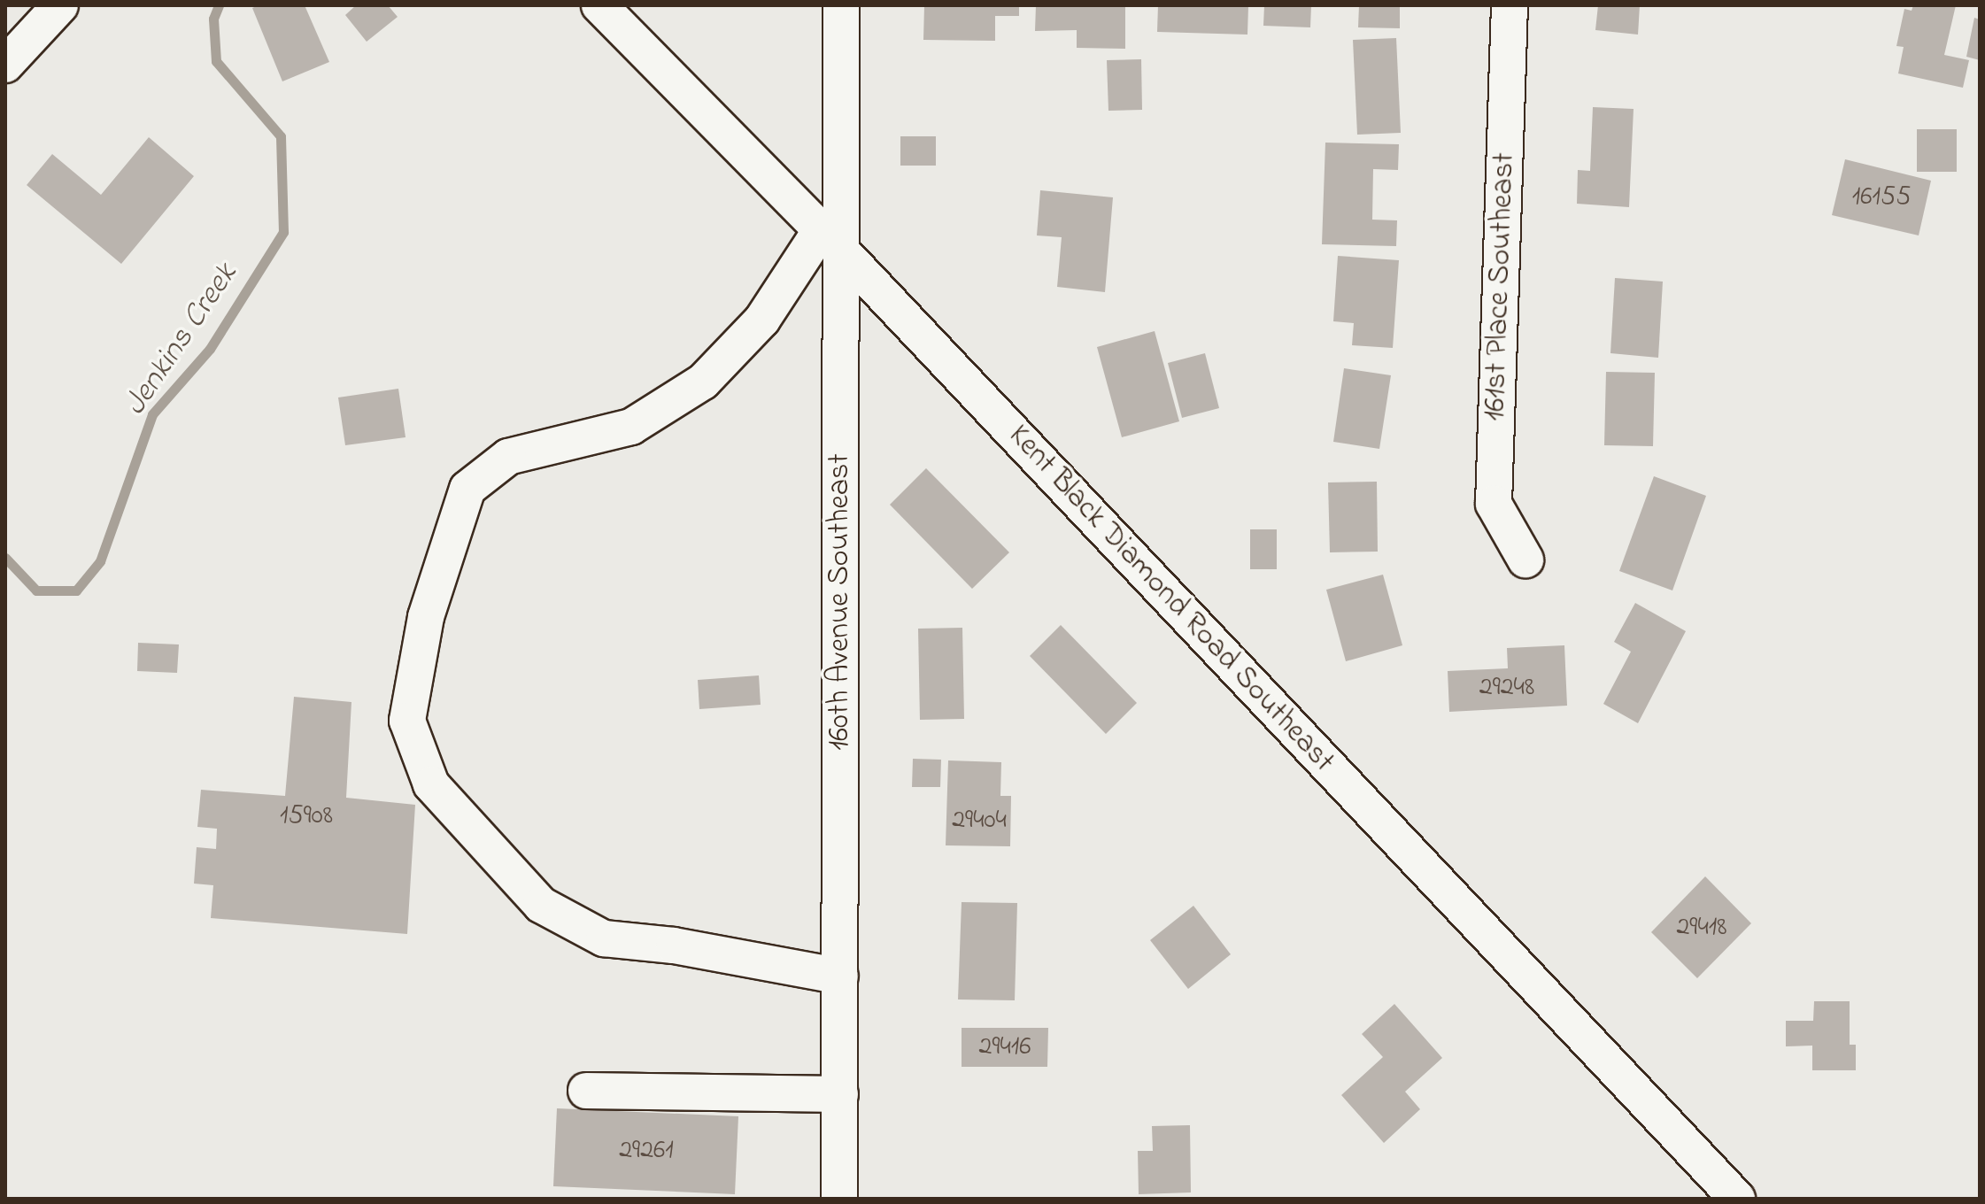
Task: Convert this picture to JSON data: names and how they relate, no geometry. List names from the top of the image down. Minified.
{"streets":{"street":["161st Place Southeast","Kent Black Diamond Road Southeast","160th Avenue Southeast"]},"crossings":[["Kent Black Diamond Road Southeast","160th Avenue Southeast"]],"water":["Jenkins Creek"],"house_numbers":["16155","29248","15908","29404","29418","29416","29261"]}
